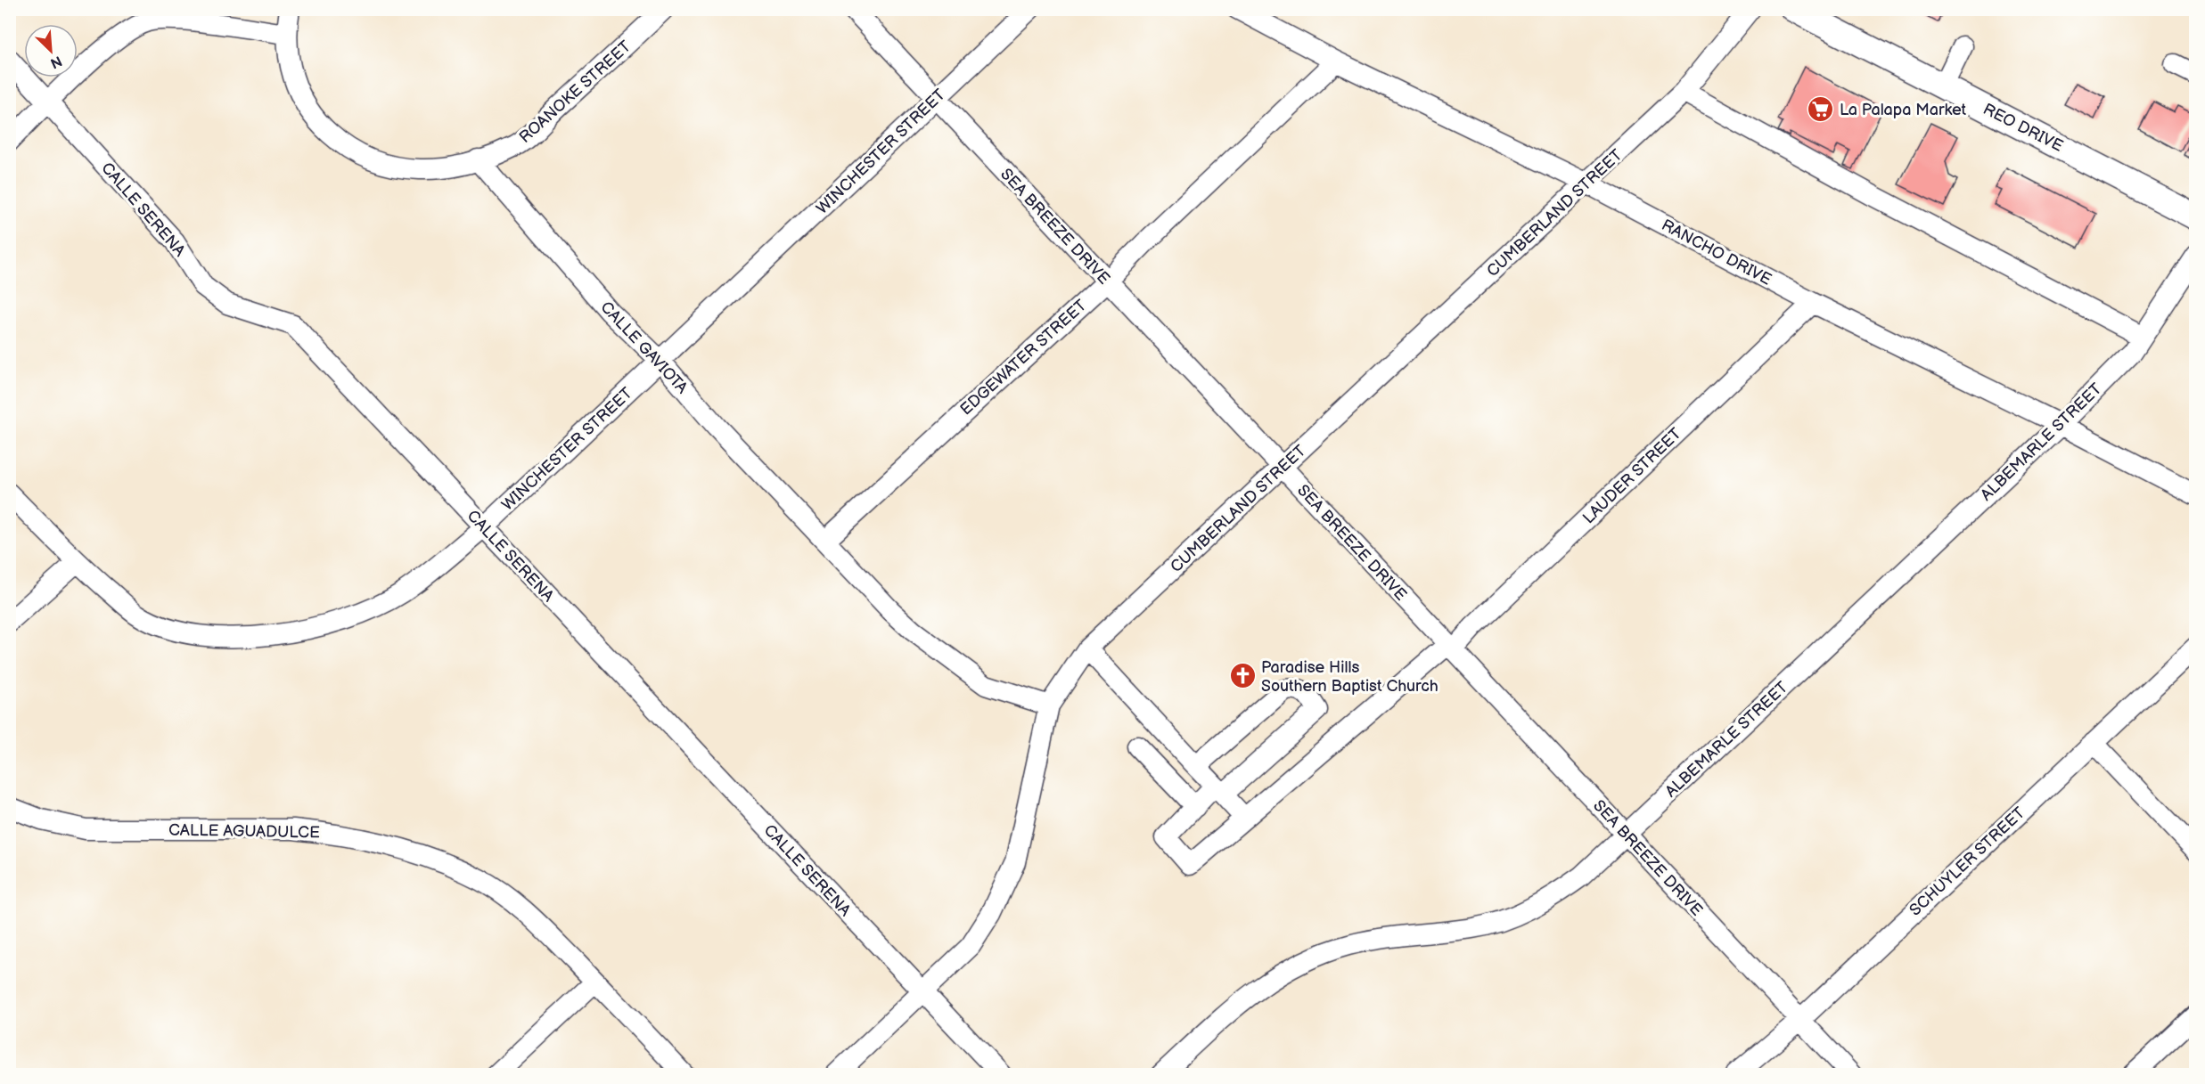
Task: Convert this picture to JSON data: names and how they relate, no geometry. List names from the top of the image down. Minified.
{"streets":{"main road":["REO DRIVE"],"street":["ROANOKE STREET","WINCHESTER STREET","CALLE SERENA","CUMBERLAND STREET","SEA BREEZE DRIVE","RANCHO DRIVE","CALLE GAVIOTA","EDGEWATER STREET","ALBEMARLE STREET","LAUDER STREET","CALLE AGUADULCE","SCHUYLER STREET"]},"crossings":[["ROANOKE STREET","CALLE GAVIOTA"],["WINCHESTER STREET","CALLE SERENA"],["WINCHESTER STREET","SEA BREEZE DRIVE"],["WINCHESTER STREET","CALLE GAVIOTA"],["CALLE SERENA","CUMBERLAND STREET"],["CUMBERLAND STREET","SEA BREEZE DRIVE"],["CUMBERLAND STREET","RANCHO DRIVE"],["CUMBERLAND STREET","CALLE GAVIOTA"],["SEA BREEZE DRIVE","EDGEWATER STREET"],["SEA BREEZE DRIVE","ALBEMARLE STREET"],["SEA BREEZE DRIVE","LAUDER STREET"],["SEA BREEZE DRIVE","SCHUYLER STREET"],["RANCHO DRIVE","EDGEWATER STREET"],["RANCHO DRIVE","ALBEMARLE STREET"],["RANCHO DRIVE","LAUDER STREET"],["CALLE GAVIOTA","EDGEWATER STREET"]],"places":{"supermarket":["La Palapa Market"],"church":["Paradise Hills Southern Baptist Church"]},"north":"bottom right"}
